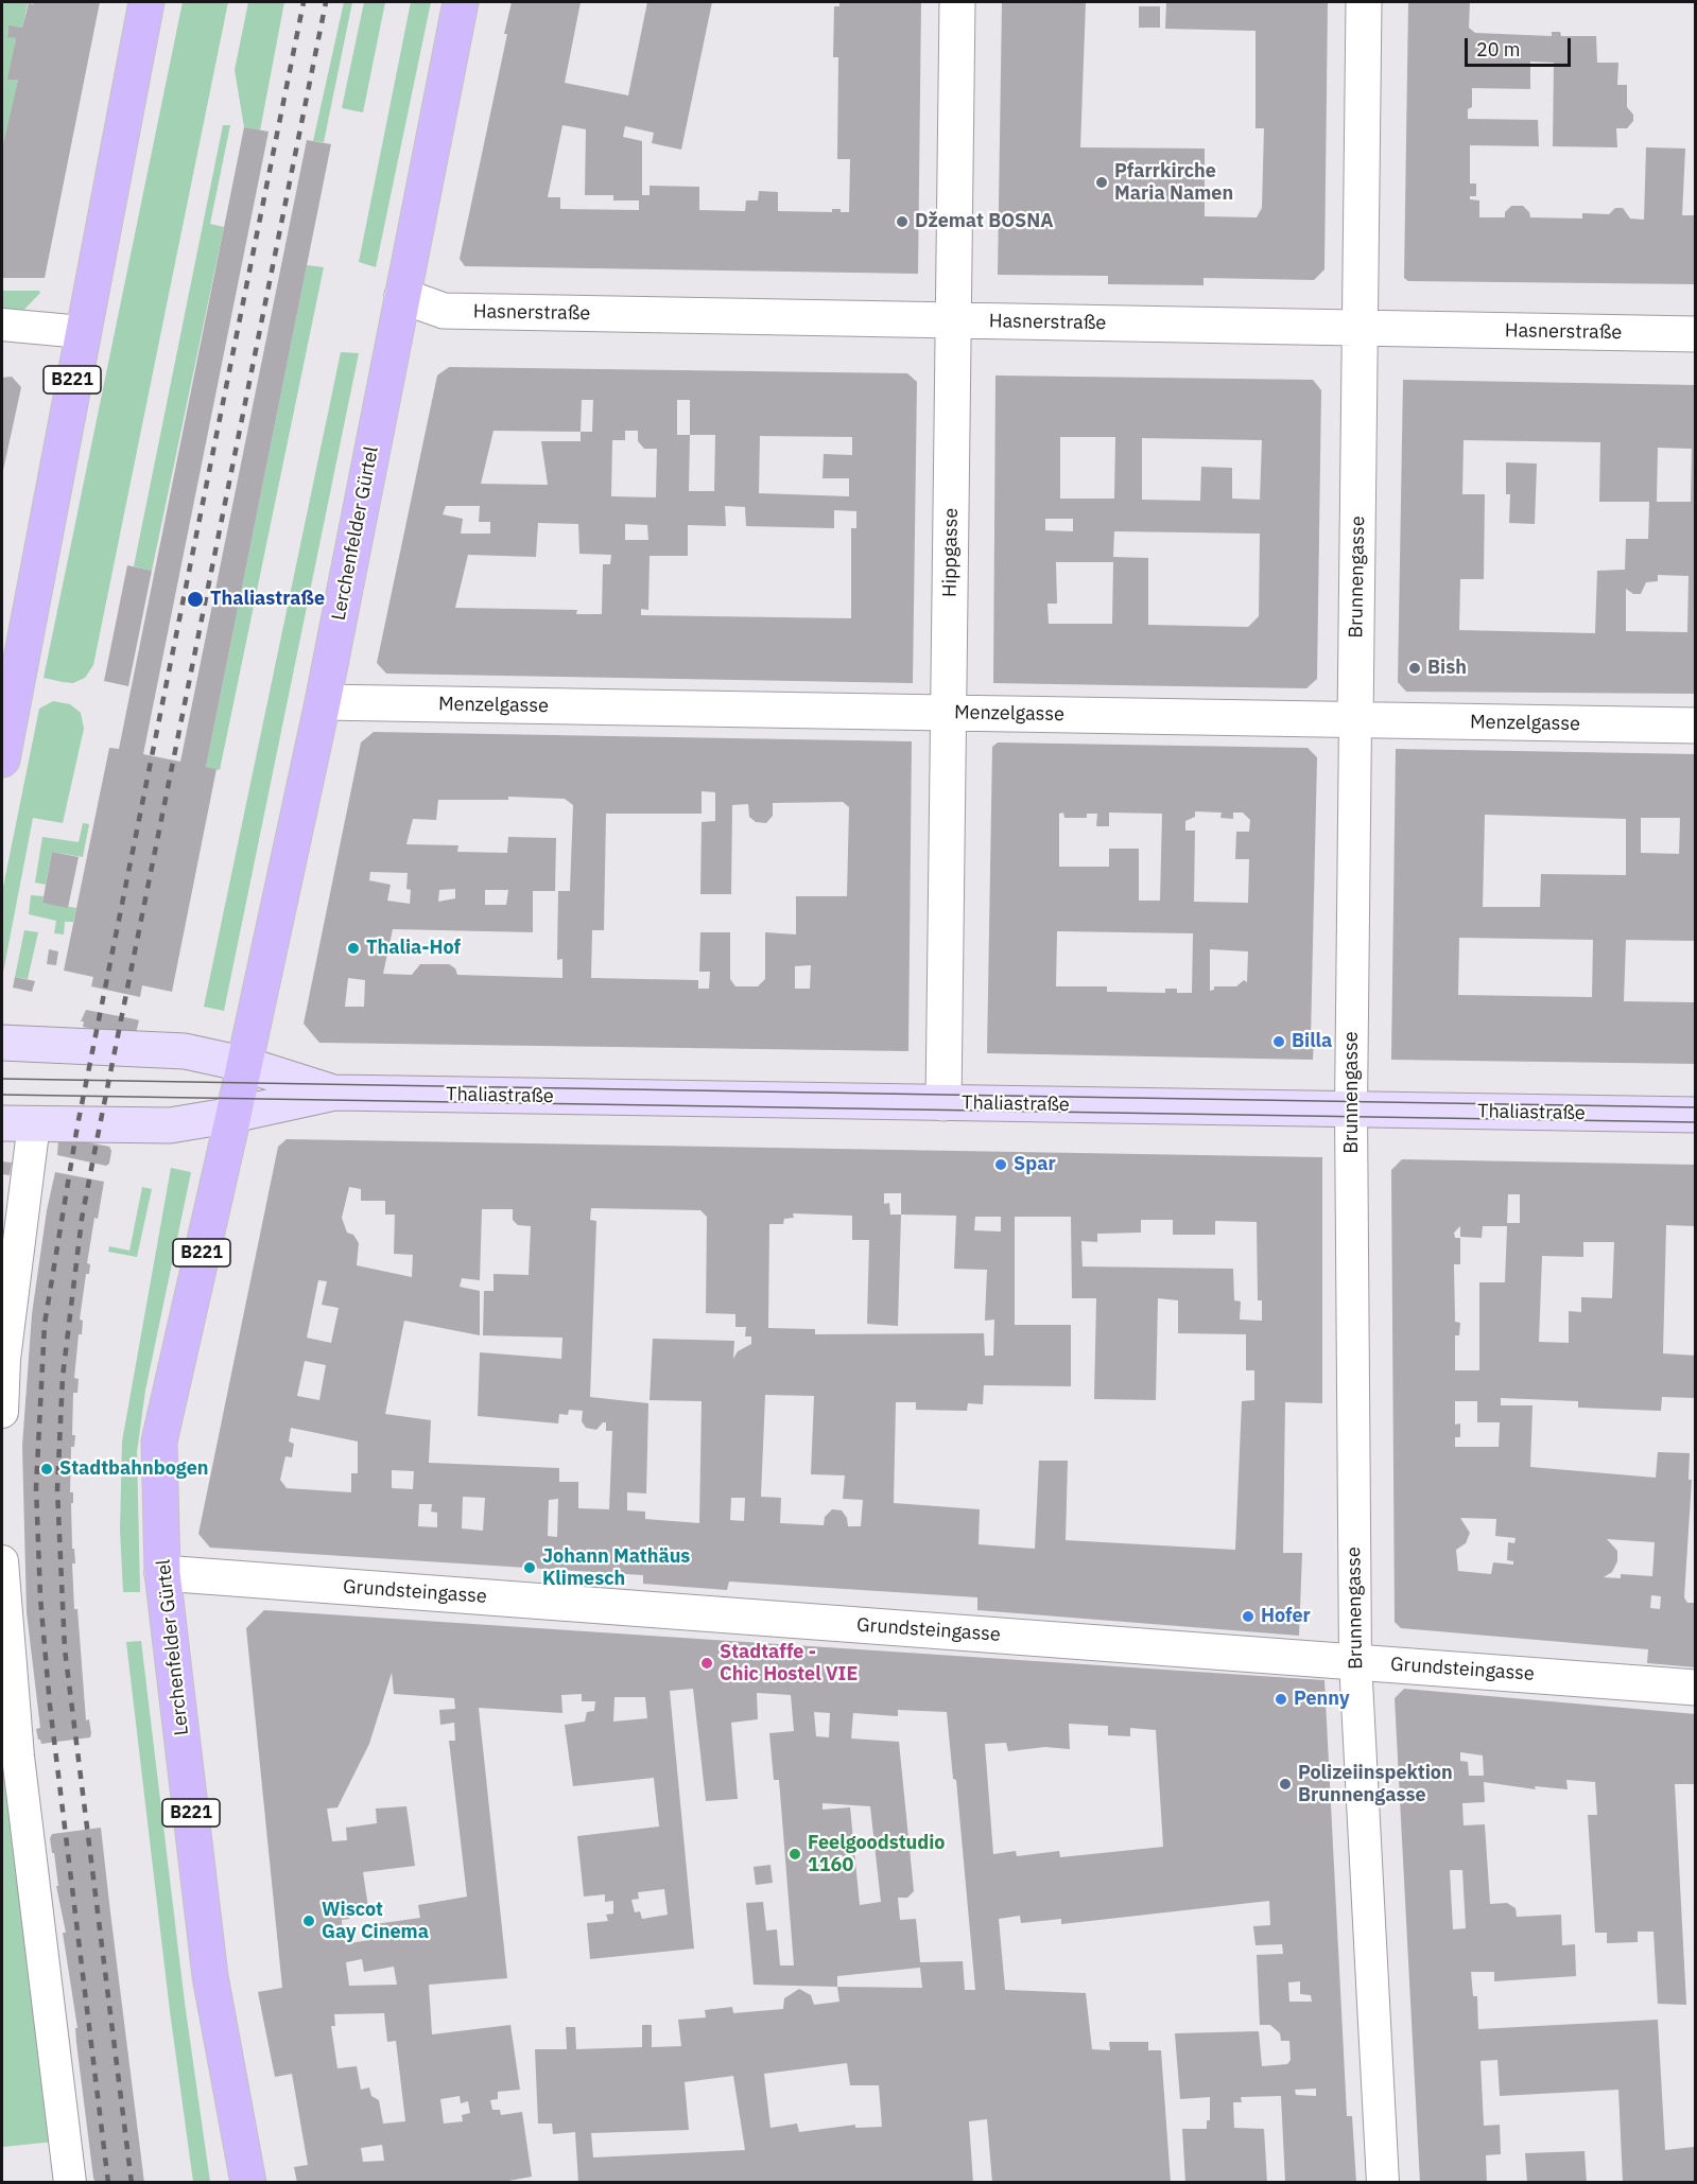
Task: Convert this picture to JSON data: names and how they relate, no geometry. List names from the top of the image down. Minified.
{"streets":{"main road":["B221","Lerchenfelder Gürtel","Thaliastraße"],"street":["Hasnerstraße","Hippgasse","Brunnengasse","Menzelgasse","Grundsteingasse"]},"crossings":[["Hasnerstraße","Lerchenfelder Gürtel"],["Hasnerstraße","Hippgasse"],["Hasnerstraße","Brunnengasse"],["Lerchenfelder Gürtel","Menzelgasse"],["Lerchenfelder Gürtel","Grundsteingasse"],["Hippgasse","Menzelgasse"],["Hippgasse","Thaliastraße"],["Brunnengasse","Menzelgasse"],["Brunnengasse","Thaliastraße"],["Brunnengasse","Grundsteingasse"]],"places":["Pfarrkirche Maria Namen","Džemat BOSNA","Thaliastraße","Bish","Thalia-Hof","Billa","Spar","Stadtbahnbogen","Johann Mathäus Klimesch","Hofer","Stadtaffe - Chic Hostel VIE","Penny","Polizeiinspektion Brunnengasse","Feelgoodstudio 1160","Wiscot Gay Cinema"],"scale_bar":"20 m"}
